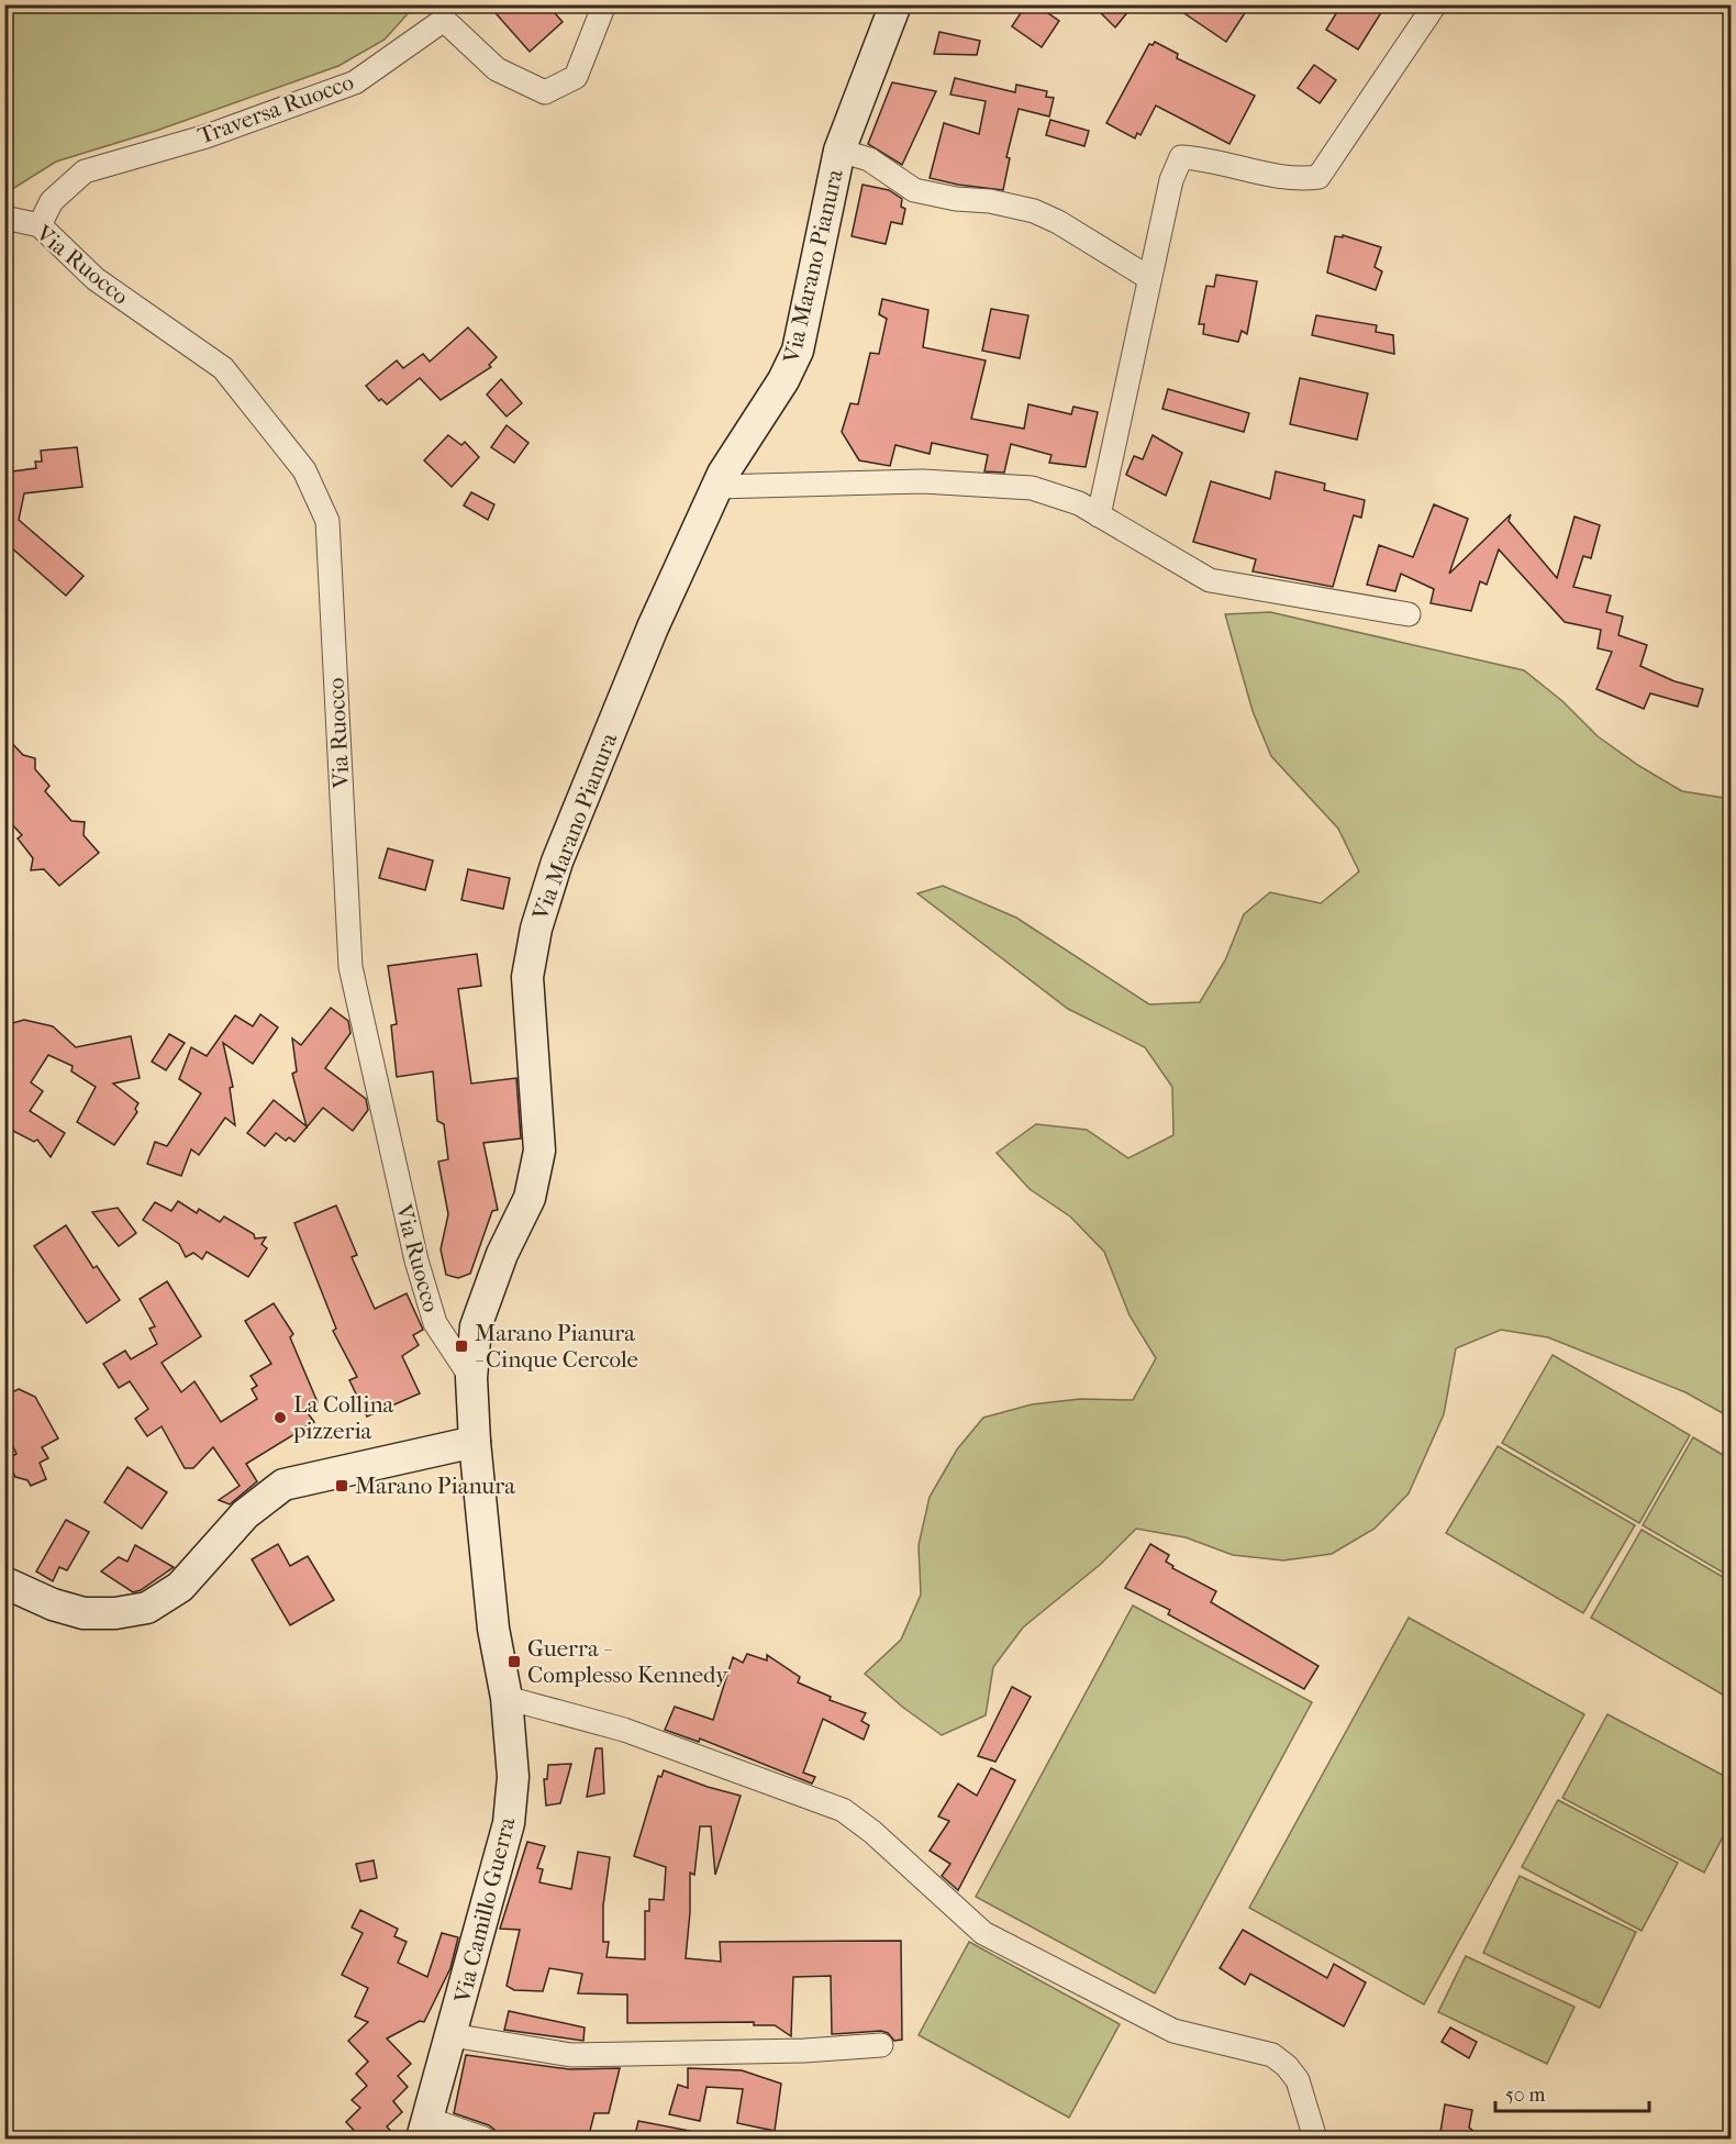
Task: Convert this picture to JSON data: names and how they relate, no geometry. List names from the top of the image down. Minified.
{"streets":{"street":["Traversa Ruocco","Via Ruocco","Via Marano Pianura","Via Camillo Guerra"]},"crossings":[["Traversa Ruocco","Via Ruocco"],["Via Ruocco","Via Marano Pianura"],["Via Marano Pianura","Via Camillo Guerra"]],"places":{"transit":["Marano Pianura - Cinque Cercole","Marano Pianura","Guerra - Complesso Kennedy"],"other":["La Collina pizzeria"]},"scale_bar":"50 m"}
